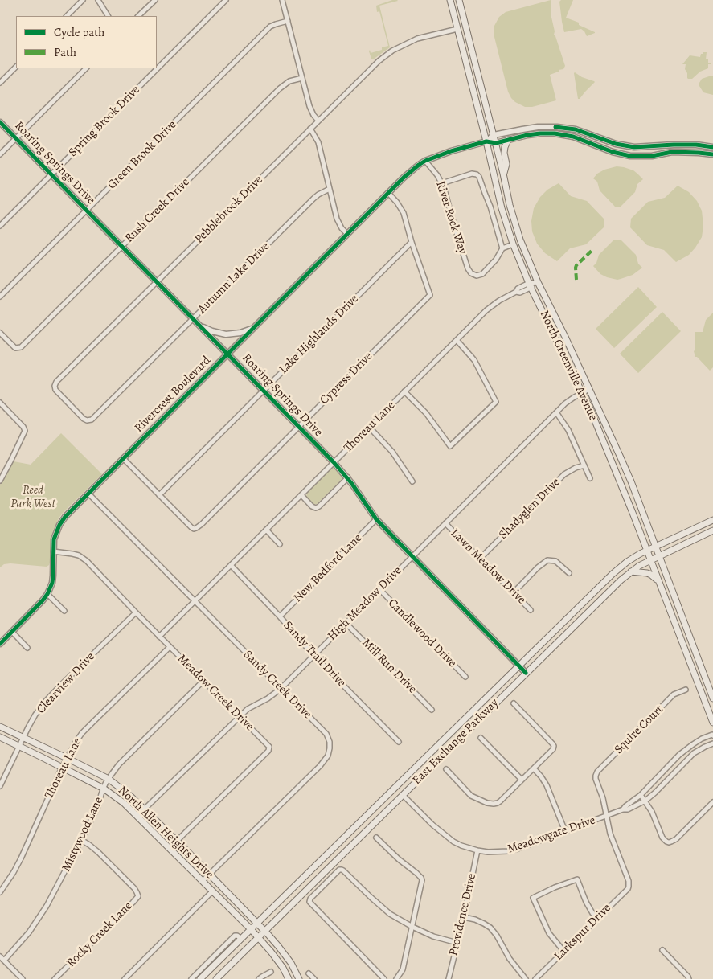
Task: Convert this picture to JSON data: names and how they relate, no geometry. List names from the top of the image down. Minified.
{"streets":{"main road":["North Greenville Avenue","East Exchange Parkway","North Allen Heights Drive"],"street":["Spring Brook Drive","Green Brook Drive","Roaring Springs Drive","Pebblebrook Drive","Rush Creek Drive","River Rock Way","Autumn Lake Drive","Lake Highlands Drive","Cypress Drive","Rivercrest Boulevard","Thoreau Lane","Shadyglen Drive","Lawn Meadow Drive","New Bedford Lane","High Meadow Drive","Candlewood Drive","Sandy Trail Drive","Mill Run Drive","Clearview Drive","Sandy Creek Drive","Meadow Creek Drive","Squire Court","Mistywood Lane","Meadowgate Drive","Providence Drive","Larkspur Drive","Rocky Creek Lane"]},"crossings":[["Spring Brook Drive","Roaring Springs Drive"],["Green Brook Drive","Roaring Springs Drive"],["Roaring Springs Drive","Pebblebrook Drive"],["Roaring Springs Drive","Rush Creek Drive"],["Roaring Springs Drive","Autumn Lake Drive"],["Roaring Springs Drive","Lake Highlands Drive"],["Roaring Springs Drive","Cypress Drive"],["Roaring Springs Drive","Rivercrest Boulevard"],["Roaring Springs Drive","Thoreau Lane"],["Roaring Springs Drive","New Bedford Lane"],["Roaring Springs Drive","High Meadow Drive"],["Roaring Springs Drive","East Exchange Parkway"],["Pebblebrook Drive","Autumn Lake Drive"],["Pebblebrook Drive","North Greenville Avenue"],["River Rock Way","Rivercrest Boulevard"],["Lake Highlands Drive","Cypress Drive"],["North Greenville Avenue","Rivercrest Boulevard"],["North Greenville Avenue","Thoreau Lane"],["North Greenville Avenue","High Meadow Drive"],["North Greenville Avenue","East Exchange Parkway"],["Rivercrest Boulevard","Sandy Creek Drive"],["Rivercrest Boulevard","Meadow Creek Drive"],["Thoreau Lane","Sandy Trail Drive"],["Thoreau Lane","Sandy Creek Drive"],["Thoreau Lane","Meadow Creek Drive"],["Thoreau Lane","North Allen Heights Drive"],["Shadyglen Drive","Lawn Meadow Drive"],["Lawn Meadow Drive","High Meadow Drive"],["New Bedford Lane","Sandy Trail Drive"],["High Meadow Drive","Candlewood Drive"],["High Meadow Drive","Sandy Trail Drive"],["High Meadow Drive","Mill Run Drive"],["High Meadow Drive","Sandy Creek Drive"],["High Meadow Drive","Meadow Creek Drive"],["High Meadow Drive","North Allen Heights Drive"],["Clearview Drive","Meadow Creek Drive"],["Clearview Drive","North Allen Heights Drive"],["Sandy Creek Drive","North Allen Heights Drive"],["Meadow Creek Drive","North Allen Heights Drive"],["Meadow Creek Drive","Mistywood Lane"],["Squire Court","Meadowgate Drive"],["Squire Court","Larkspur Drive"],["East Exchange Parkway","North Allen Heights Drive"],["East Exchange Parkway","Meadowgate Drive"],["North Allen Heights Drive","Mistywood Lane"],["Mistywood Lane","Rocky Creek Lane"],["Meadowgate Drive","Providence Drive"],["Meadowgate Drive","Larkspur Drive"]],"parks":["Reed Park West"],"legend":["Cycle path","Path"]}
